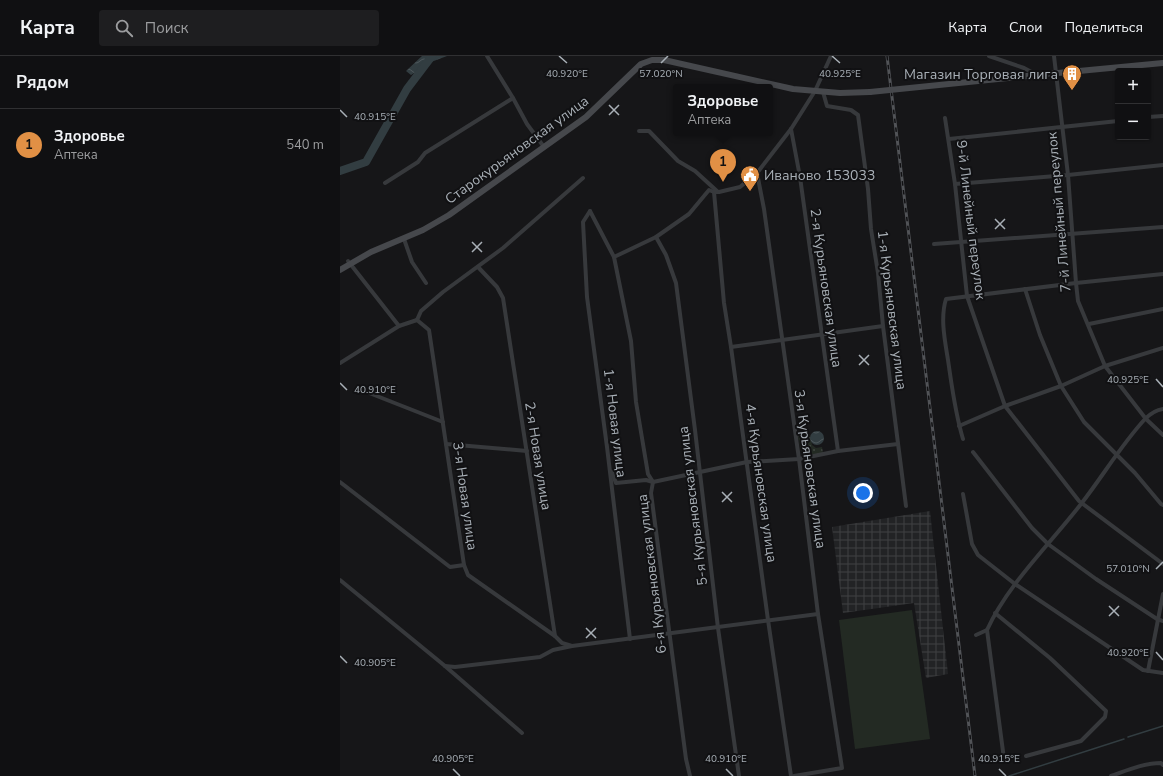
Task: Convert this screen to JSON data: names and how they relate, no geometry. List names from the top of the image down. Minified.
{"streets":{"main road":["Старокурьяновская улица"],"street":["7-й Линейный переулок","9-й Линейный переулок","2-я Курьяновская улица","1-я Курьяновская улица","1-я Новая улица","2-я Новая улица","3-я Курьяновская улица","4-я Курьяновская улица","3-я Новая улица","5-я Курьяновская улица","6-я Курьяновская улица"]},"crossings":[["1-я Новая улица","6-я Курьяновская улица"],["2-я Новая улица","3-я Новая улица"]],"places":{"building":["Магазин Торговая лига"],"public building":["Иваново 153033"]},"page":{"header":"Карта","search":"Поиск","nav":["Карта","Слои","Поделиться"],"heading":"Рядом","map_buttons":["+","−"],"popup":["Здоровье","Аптека"],"list":[{"mark":"1","name":"Здоровье","note":"Аптека","value":"540 m"}],"pins":"1"},"coordinates":["40.920°E","40.925°E","57.020°N","40.915°E","40.910°E","57.010°N","40.905°E"]}
